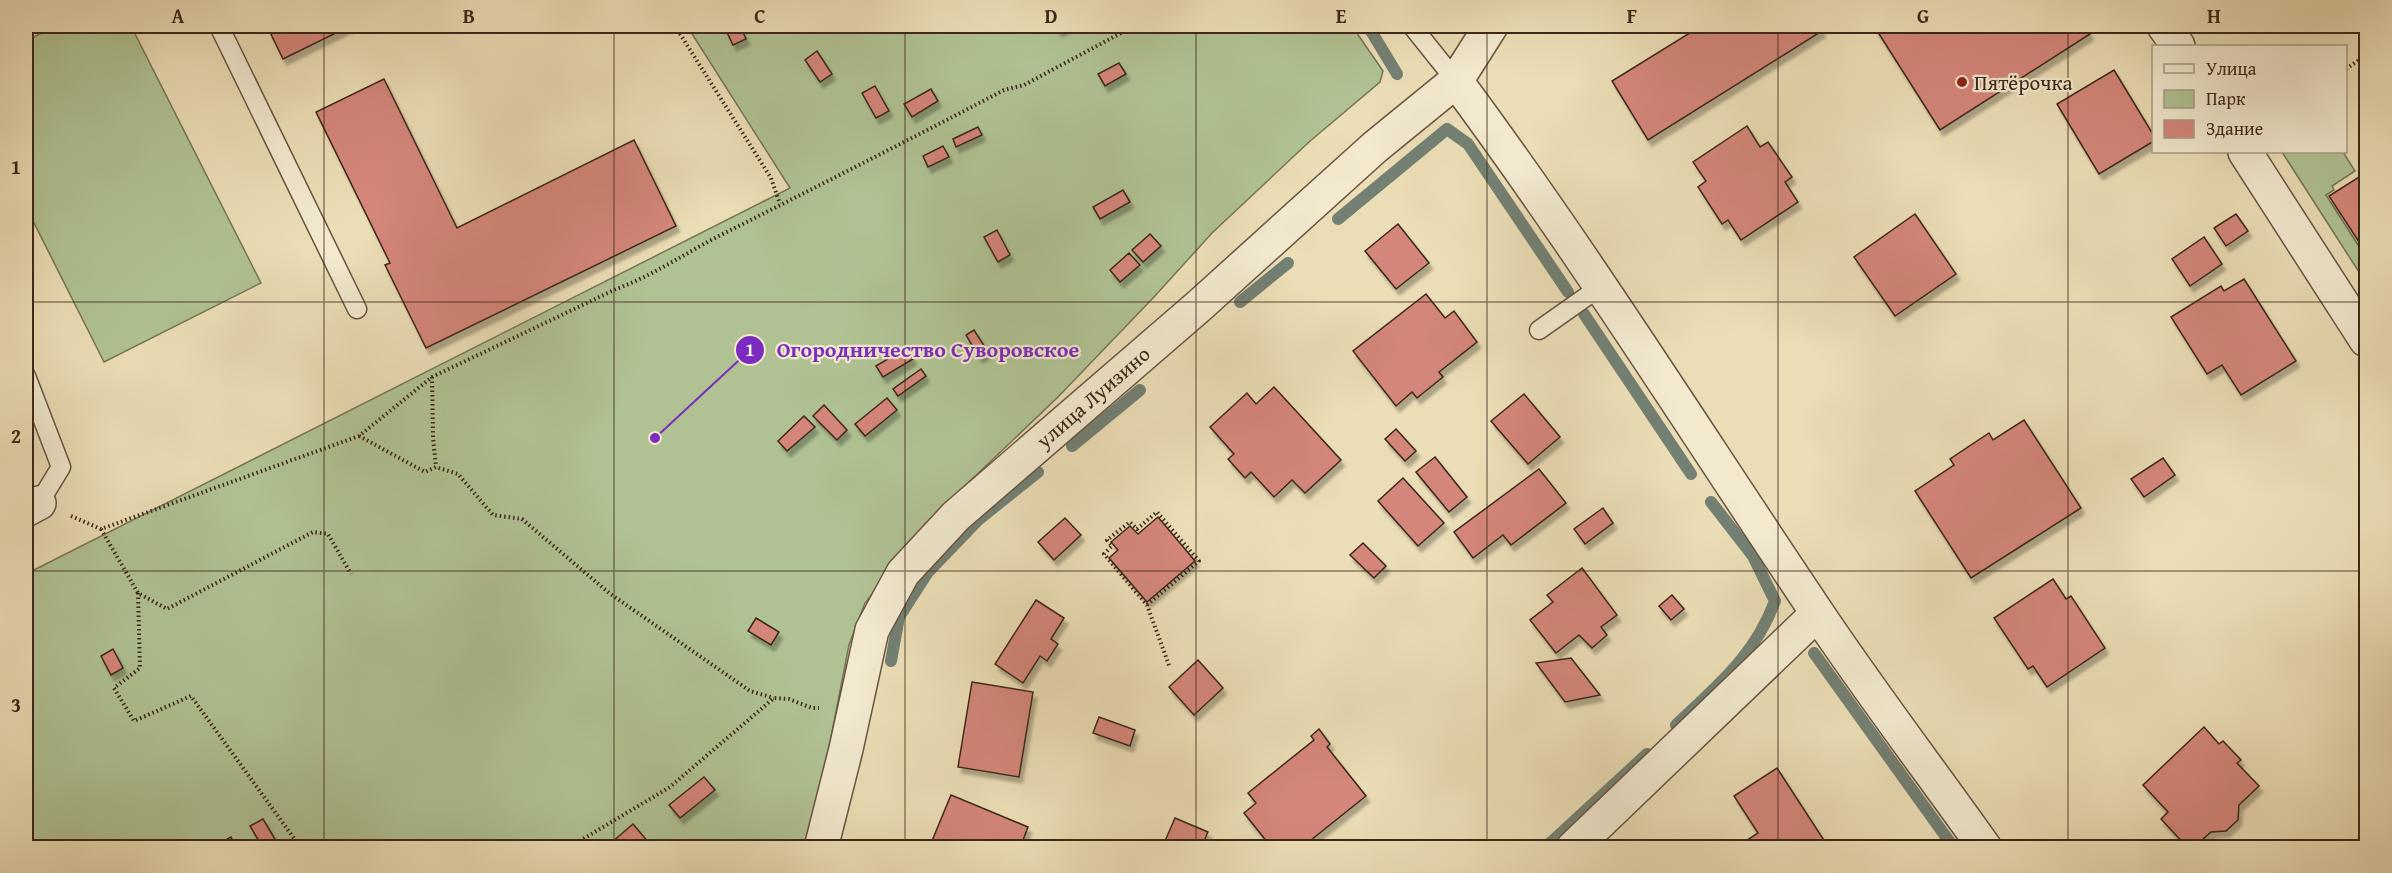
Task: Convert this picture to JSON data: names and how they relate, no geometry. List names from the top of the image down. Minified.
{"streets":{"street":["улица Луизино"]},"places":["Пятёрочка","Огородничество Суворовское"],"legend":["Улица","Парк","Здание"],"grid":{"columns":["A","B","C","D","E","F","G","H"],"rows":["1","2","3"]}}
